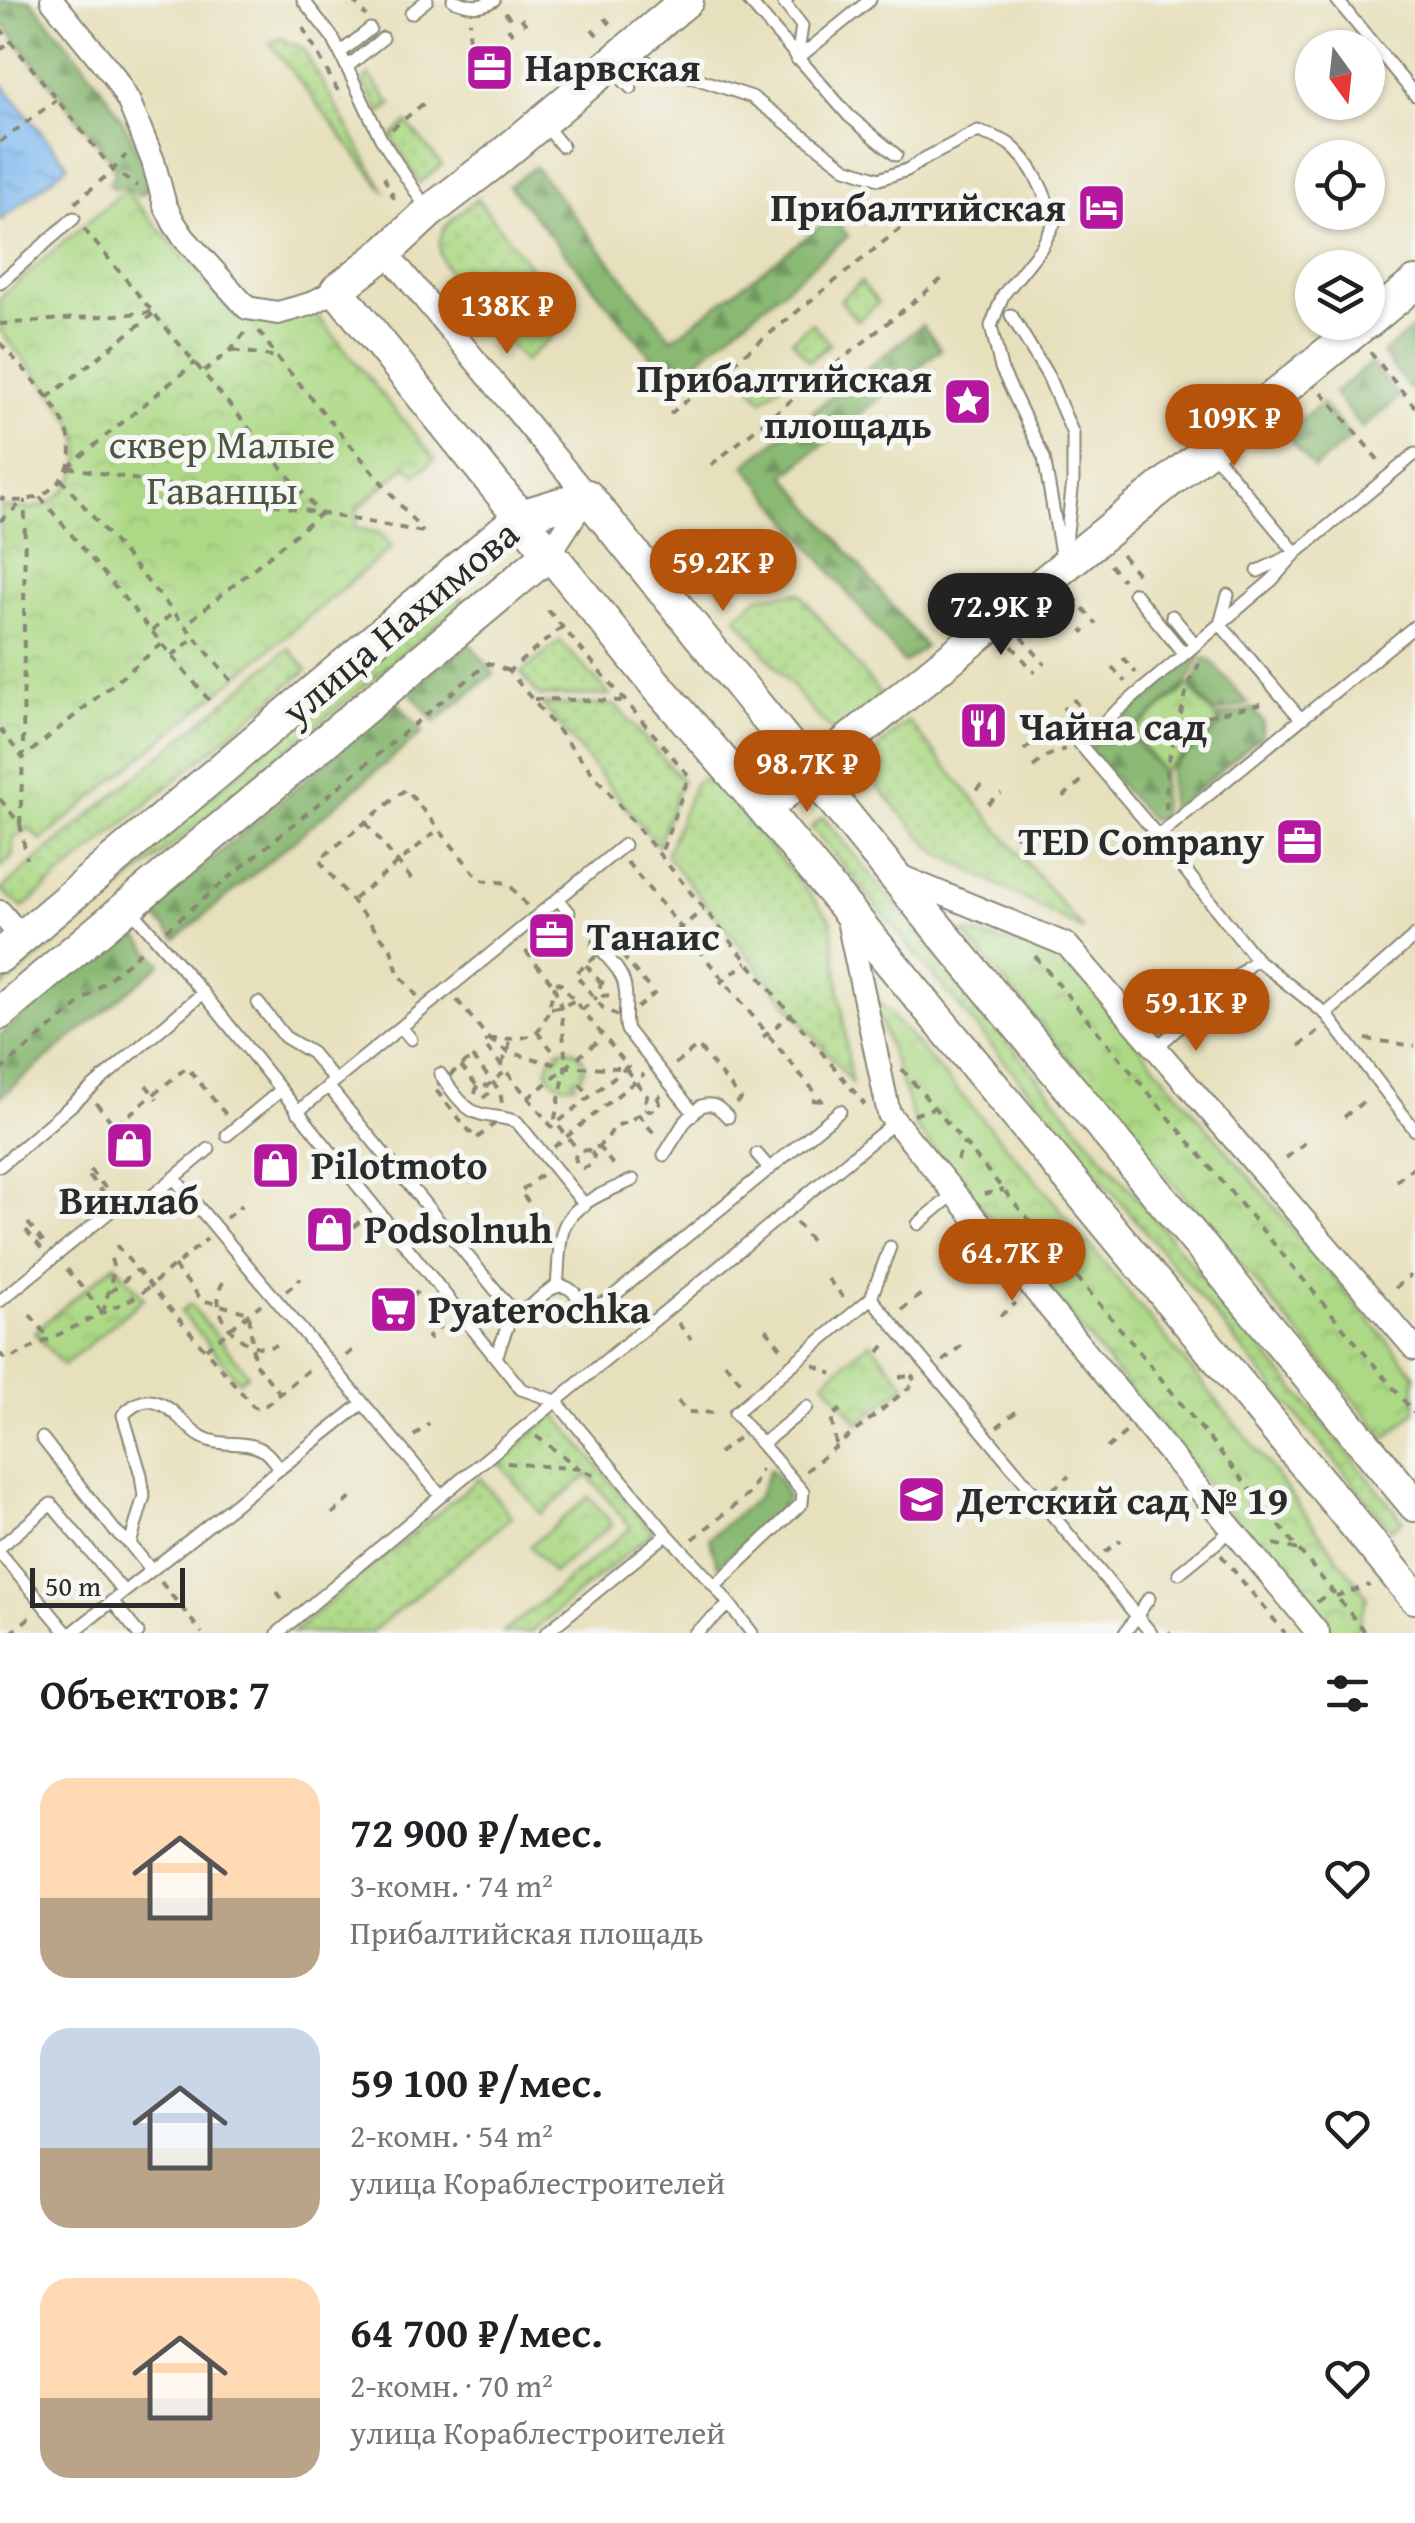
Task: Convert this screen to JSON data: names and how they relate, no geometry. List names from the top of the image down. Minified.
{"streets":{"main road":["улица Нахимова"]},"parks":["сквер Малые Гаванцы"],"places":{"office":["Нарвская","TED Company","Танаис"],"hotel":["Прибалтийская"],"place":["Прибалтийская площадь"],"restaurant":["Чайна сад"],"shop":["Винлаб","Pilotmoto","Podsolnuh"],"supermarket":["Pyaterochka"],"school or university":["Детский сад № 19"]},"scale_bar":"50 m","north":"bottom","page":{"price":["138K ₽","109K ₽","59.2K ₽","72.9K ₽","98.7K ₽","59.1K ₽","64.7K ₽"],"scale":"50 m","heading":"Объектов: 7","list":[{"name":"72 900 ₽/мес.","note":"3-комн. · 74 m² · Прибалтийская площадь"},{"name":"59 100 ₽/мес.","note":"2-комн. · 54 m² · улица Кораблестроителей"},{"name":"64 700 ₽/мес.","note":"2-комн. · 70 m² · улица Кораблестроителей"}]}}
